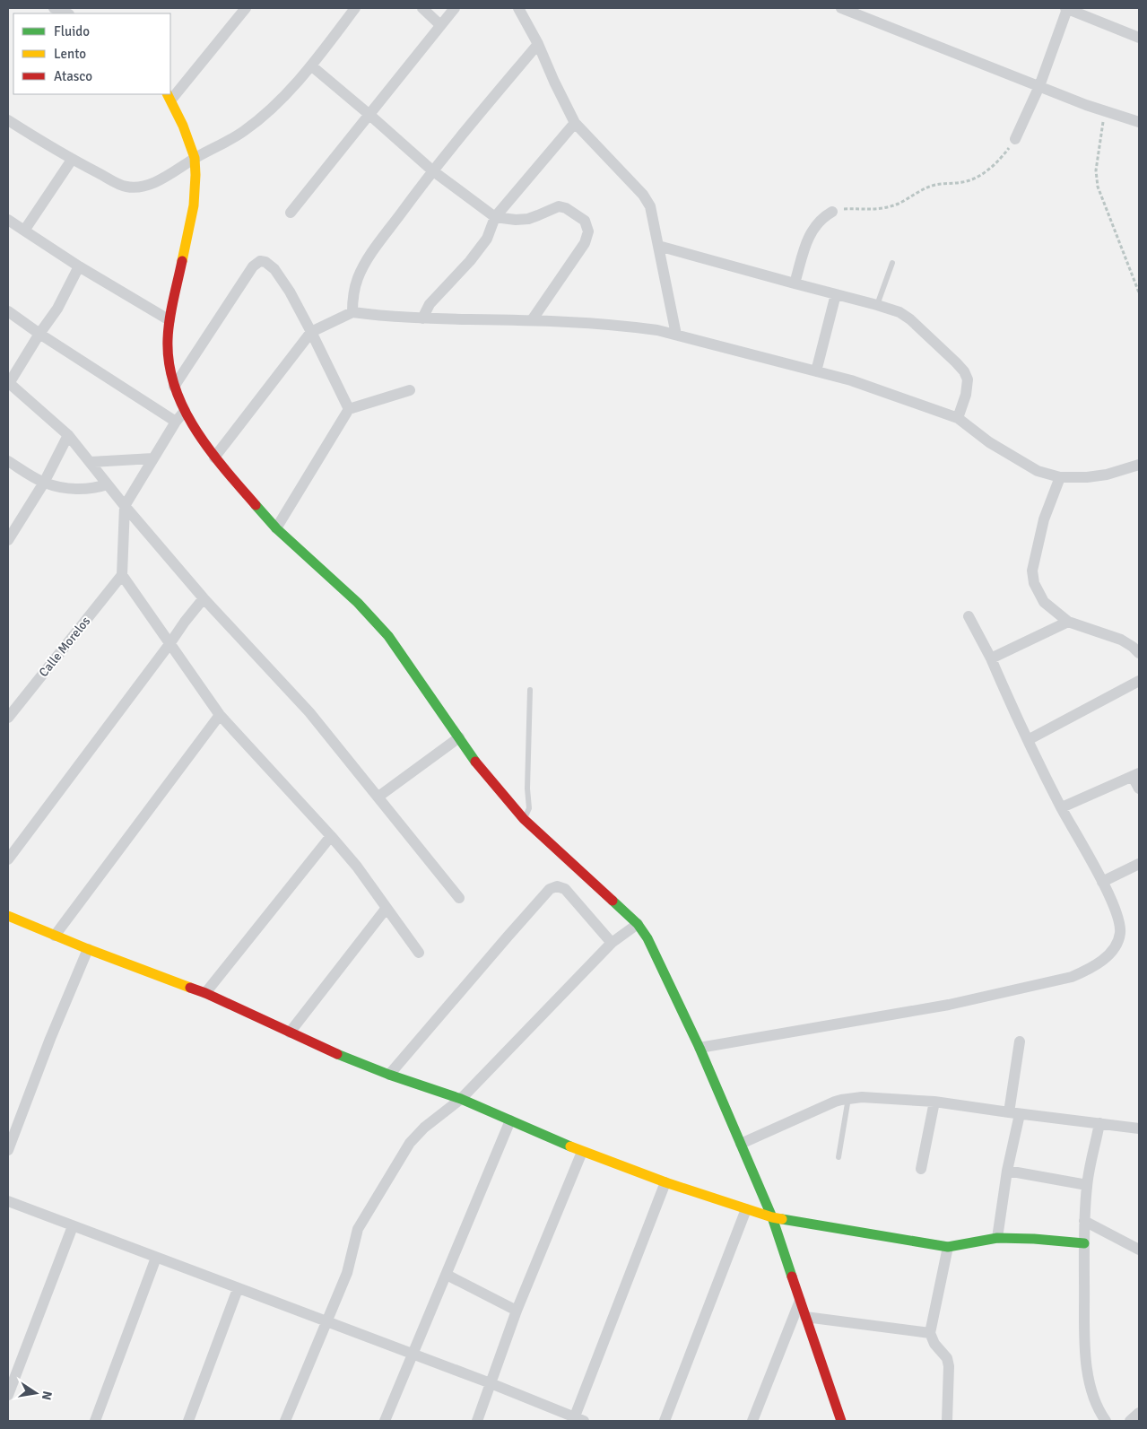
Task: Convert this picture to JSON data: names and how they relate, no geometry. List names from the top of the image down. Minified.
{"streets":{"street":["Calle Morelos"]},"legend":["Fluido","Lento","Atasco"],"north":"right"}
